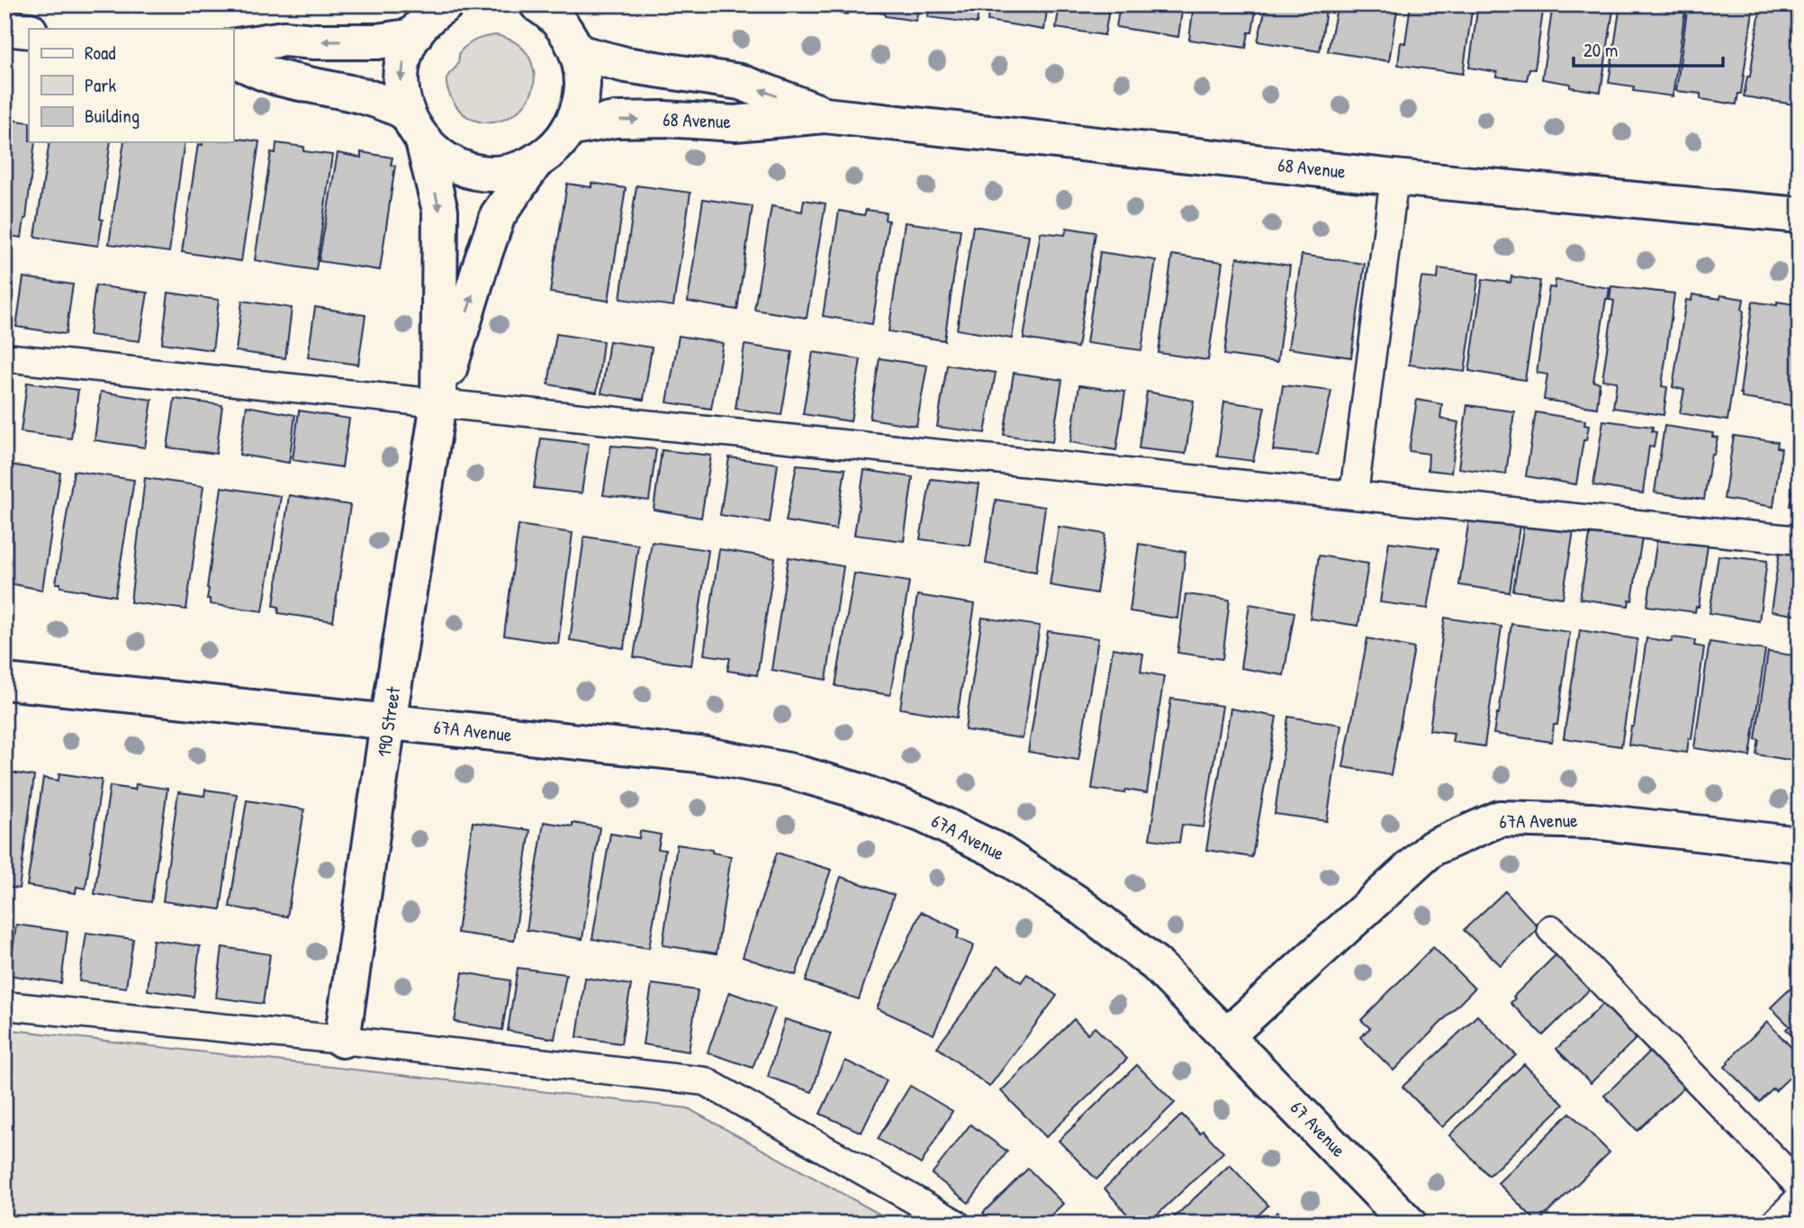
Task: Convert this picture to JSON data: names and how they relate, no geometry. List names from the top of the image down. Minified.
{"streets":{"street":["68 Avenue","190 Street","67A Avenue","67 Avenue"]},"crossings":[["190 Street","67A Avenue"],["67A Avenue","67 Avenue"]],"legend":["Road","Park","Building"],"scale_bar":"20 m"}
